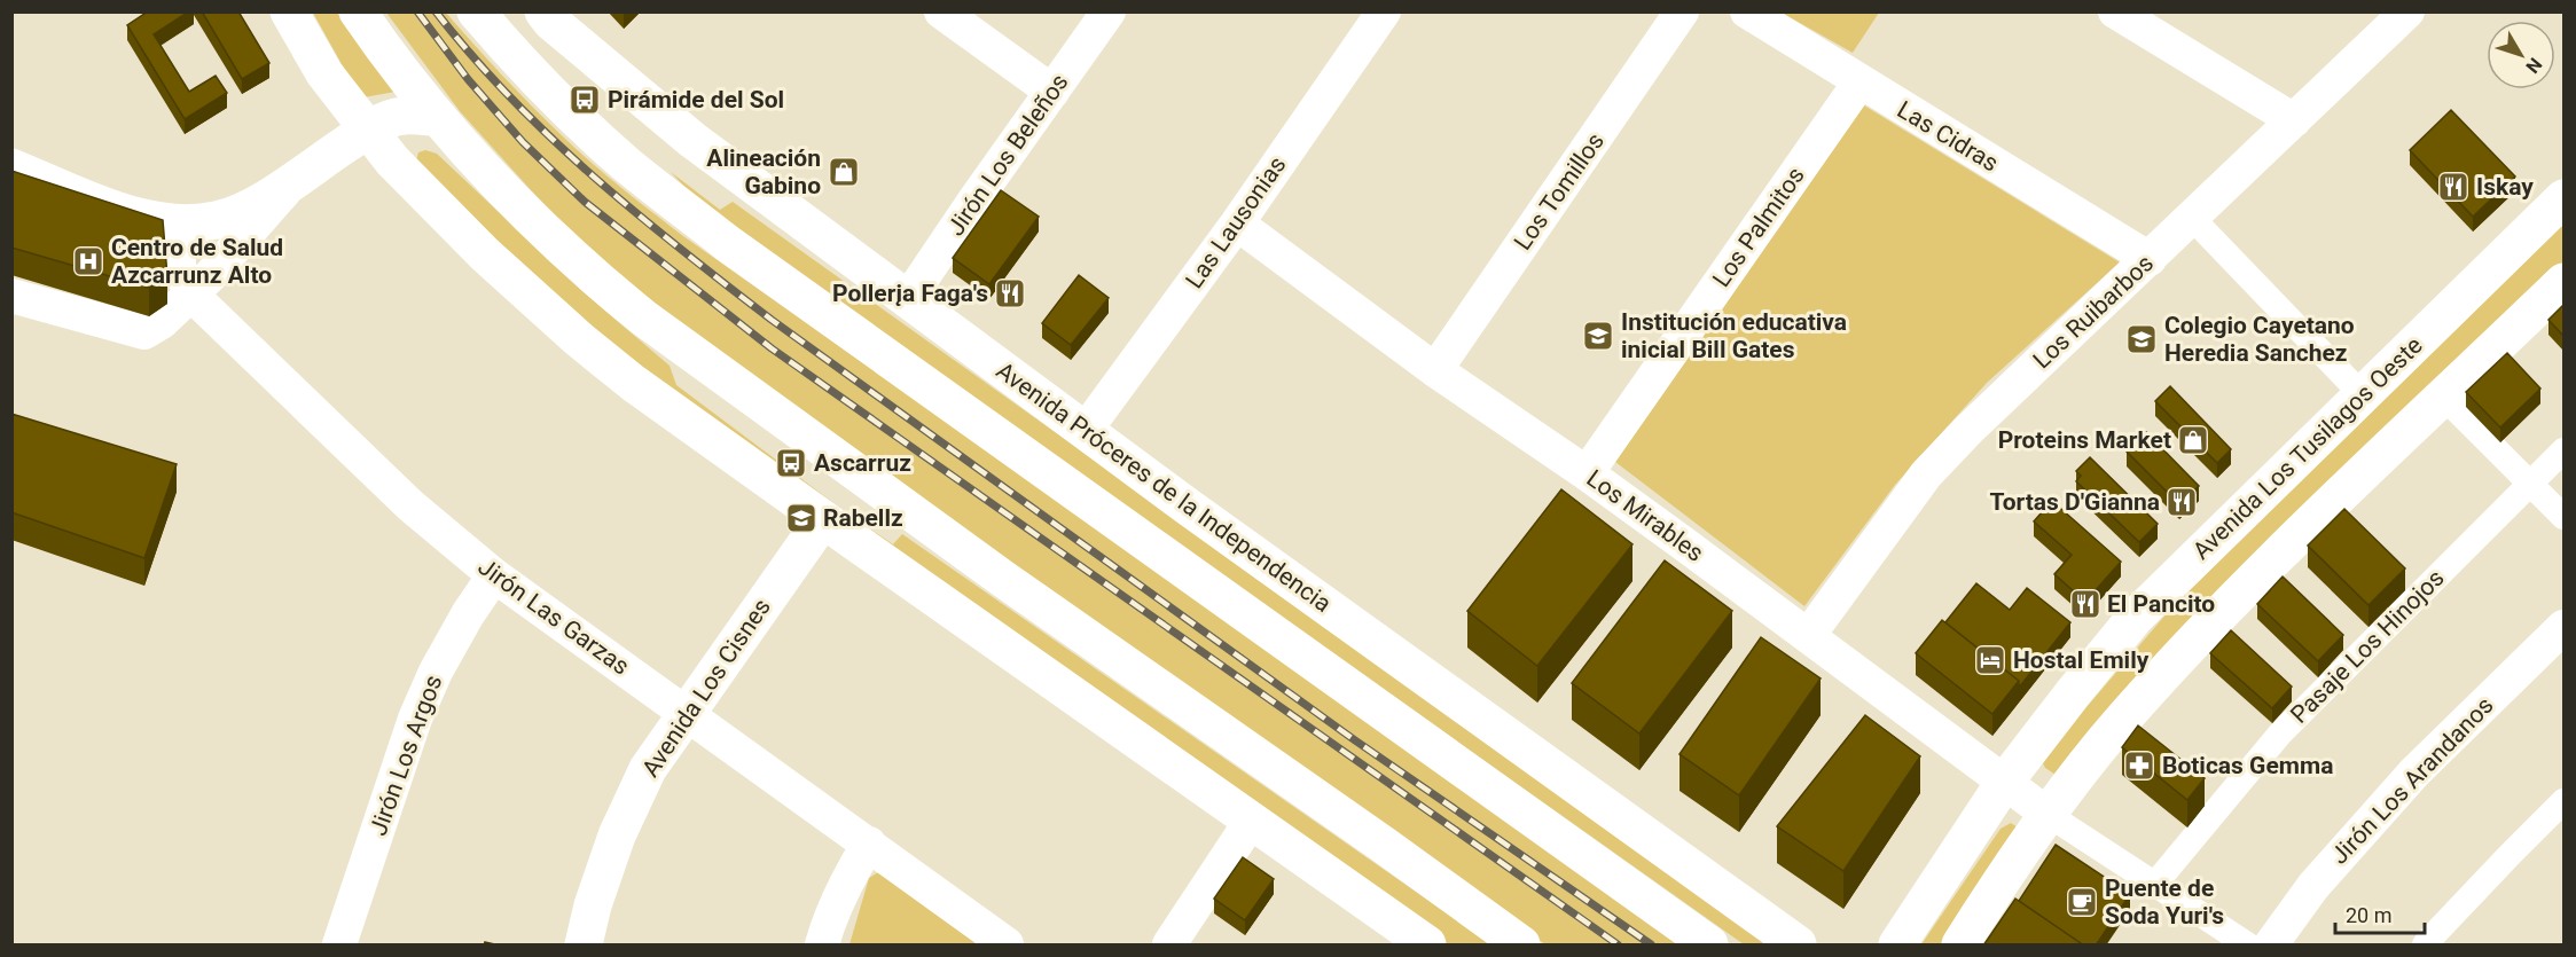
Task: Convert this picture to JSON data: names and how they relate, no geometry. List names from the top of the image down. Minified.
{"streets":{"main road":["Avenida Los Tusilagos Oeste","Avenida Próceres de la Independencia","Avenida Los Cisnes"],"street":["Las Cidras","Jirón Los Beleños","Los Tomillos","Las Lausonias","Los Palmitos","Los Ruibarbos","Los Mirables","Jirón Las Garzas","Pasaje Los Hinojos","Jirón Los Argos","Jirón Los Arandanos"]},"crossings":[["Las Cidras","Los Palmitos"],["Las Cidras","Los Ruibarbos"],["Jirón Los Beleños","Avenida Próceres de la Independencia"],["Los Tomillos","Los Mirables"],["Las Lausonias","Avenida Próceres de la Independencia"],["Las Lausonias","Los Mirables"],["Los Palmitos","Los Mirables"],["Los Ruibarbos","Los Mirables"],["Avenida Los Tusilagos Oeste","Los Mirables"],["Jirón Las Garzas","Avenida Los Cisnes"],["Jirón Las Garzas","Jirón Los Argos"]],"places":{"bus stop":["Pirámide del Sol","Ascarruz"],"shop":["Alineación Gabino","Proteins Market"],"restaurant":["Iskay","Pollerįa Faga's","Tortas D'Gianna","El Pancito"],"hospital":["Centro de Salud Azcarrunz Alto"],"school or university":["Institución educativa inicial Bill Gates","Colegio Cayetano Heredia Sanchez","Rabellz"],"hotel":["Hostal Emily"],"pharmacy":["Boticas Gemma"],"cafe":["Puente de Soda Yuri's"]},"scale_bar":"20 m","north":"bottom right"}
